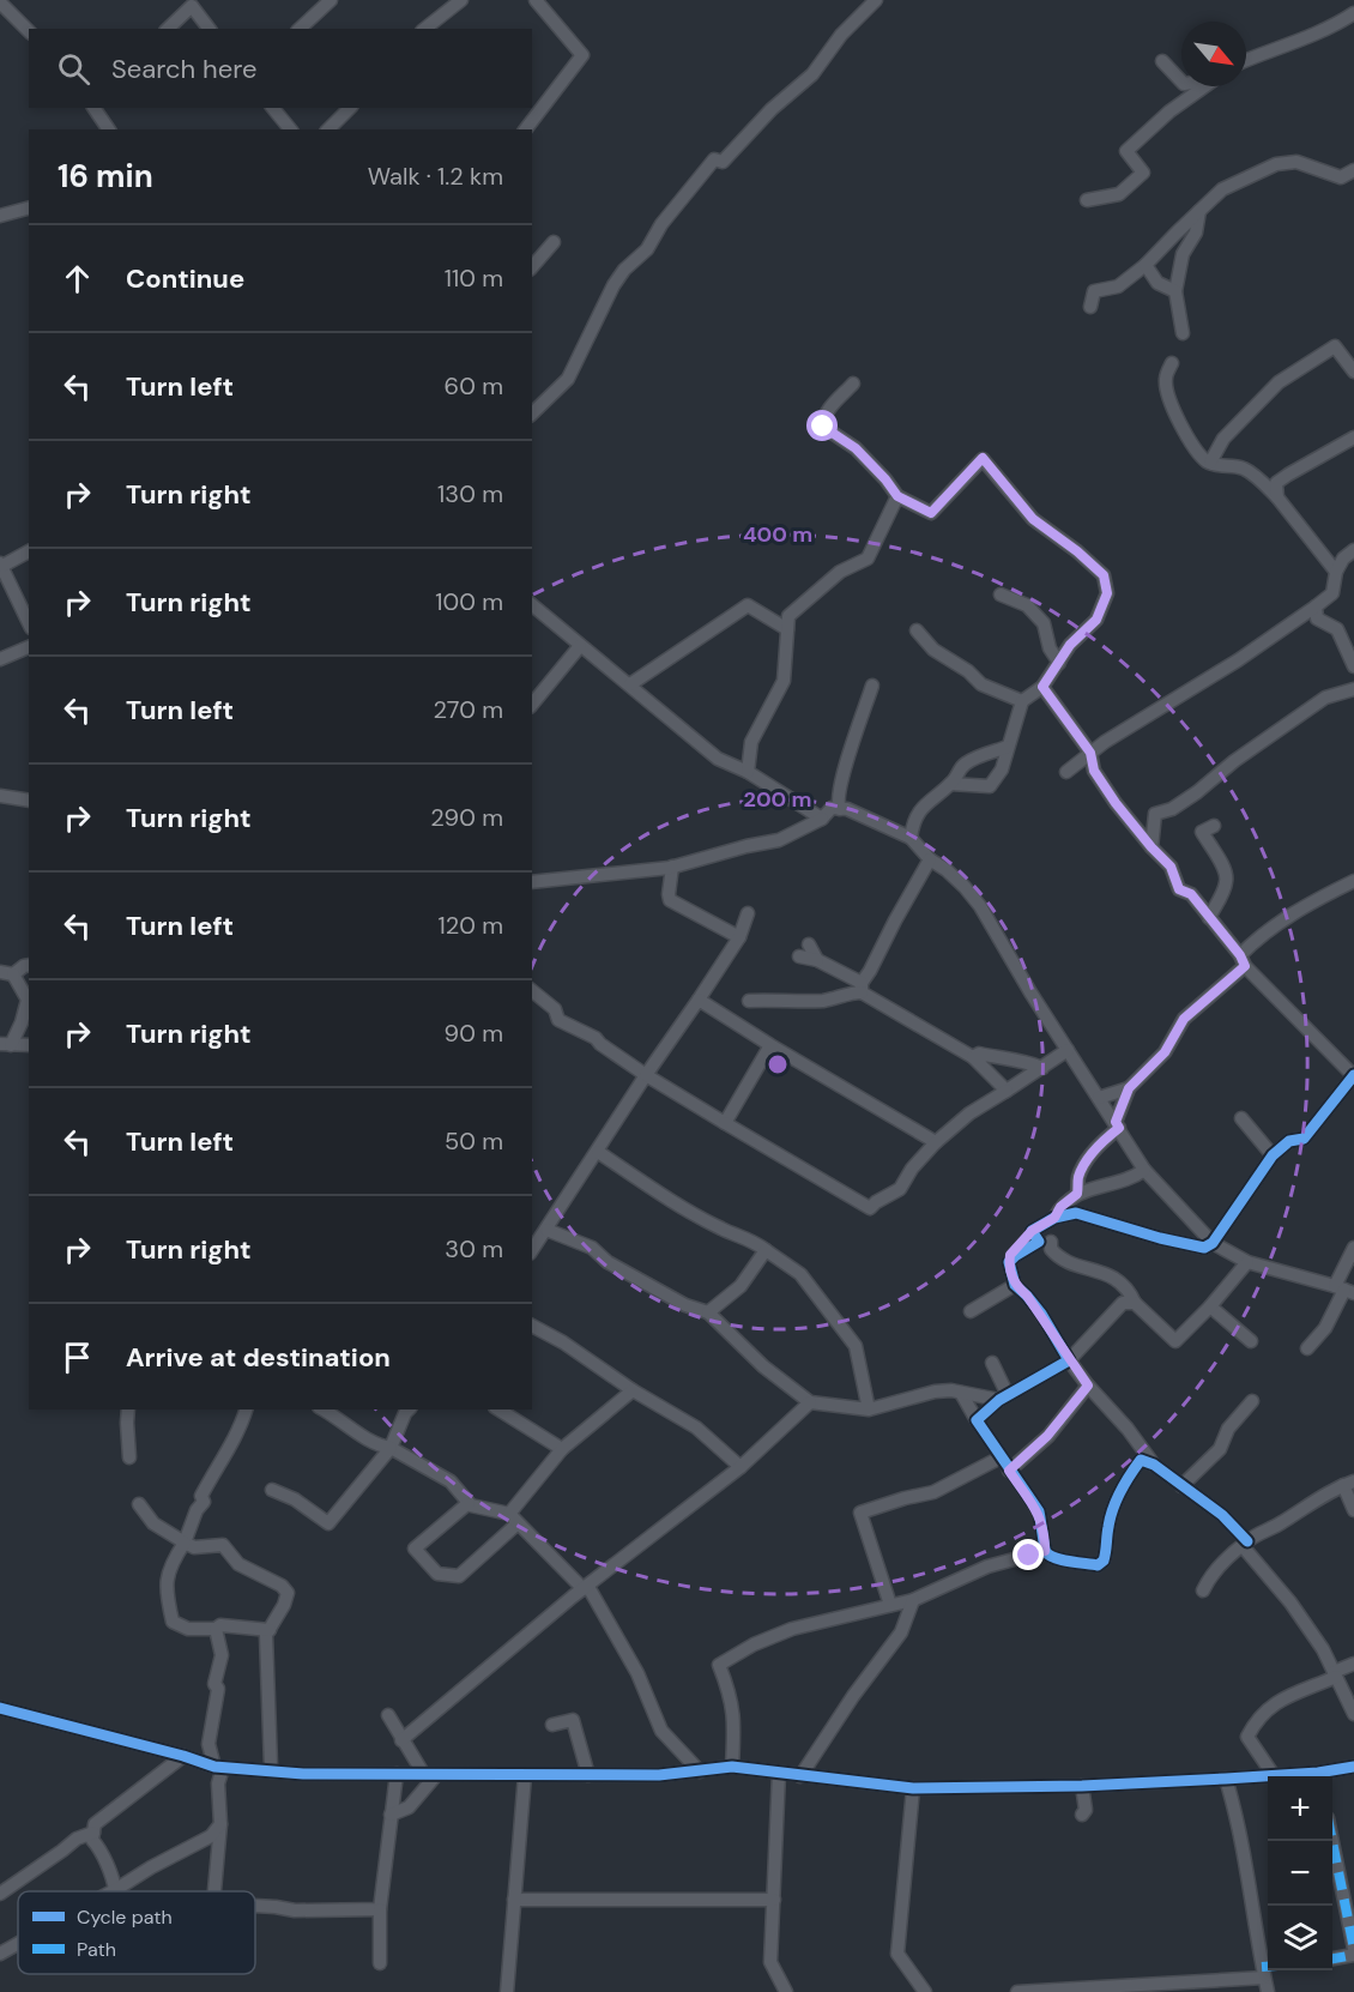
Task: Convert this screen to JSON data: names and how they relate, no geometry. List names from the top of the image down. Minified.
{"legend":["Cycle path","Path"],"north":"bottom right","page":{"search":"Search here","heading":["16 min","Walk · 1.2 km"],"list":[["Continue","110 m"],["Turn left","60 m"],["Turn right","130 m"],["Turn right","100 m"],["Turn left","270 m"],["Turn right","290 m"],["Turn left","120 m"],["Turn right","90 m"],["Turn left","50 m"],["Turn right","30 m"],"Arrive at destination"],"map_buttons":["+","−"]},"rings":["400 m","200 m"]}
